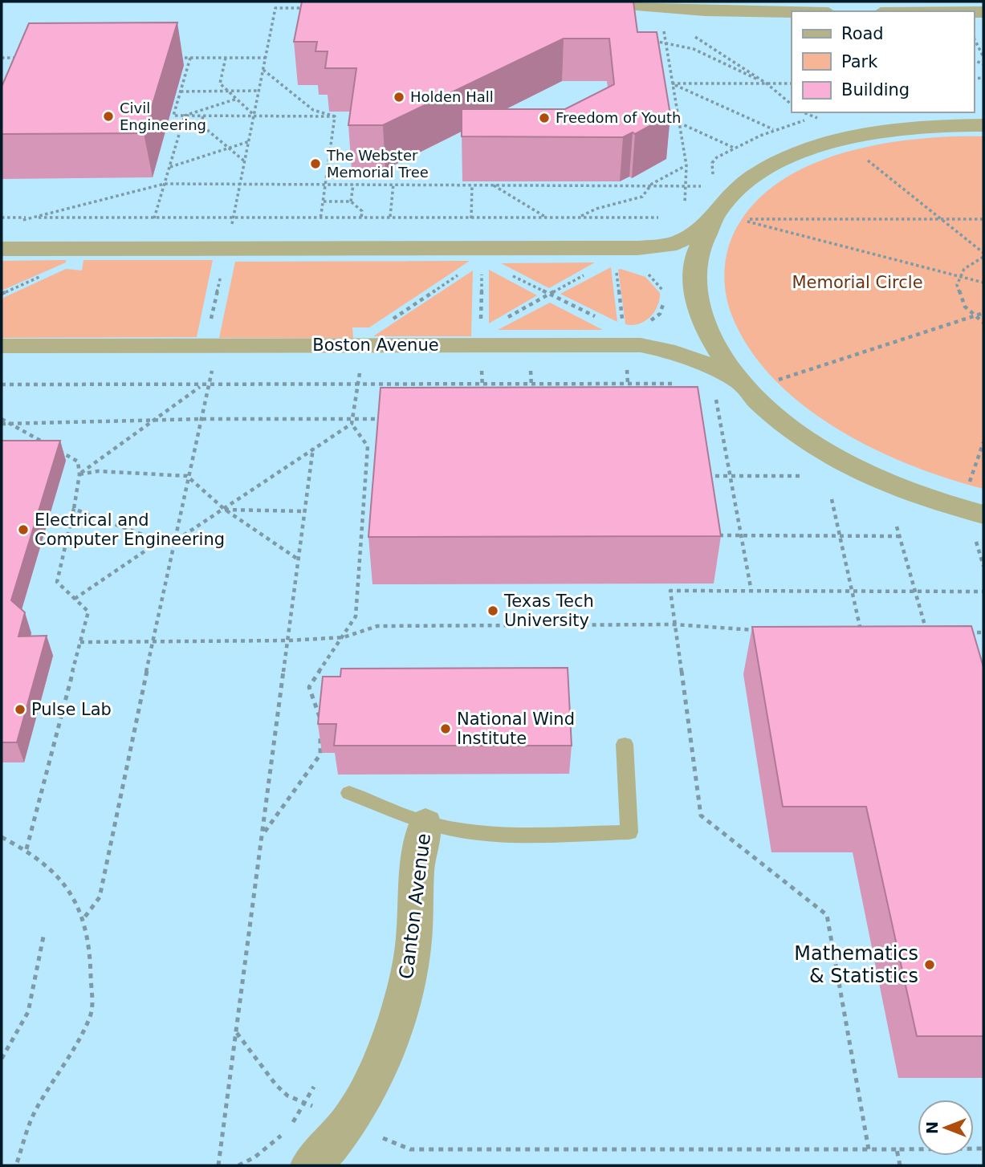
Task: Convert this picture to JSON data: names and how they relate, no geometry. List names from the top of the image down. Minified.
{"streets":{"street":["Boston Avenue","Canton Avenue"]},"parks":["Memorial Circle"],"places":["Holden Hall","Civil Engineering","Freedom of Youth","The Webster Memorial Tree","Electrical and Computer Engineering","Texas Tech University","Pulse Lab","National Wind Institute","Mathematics & Statistics"],"legend":["Road","Park","Building"],"north":"left"}
